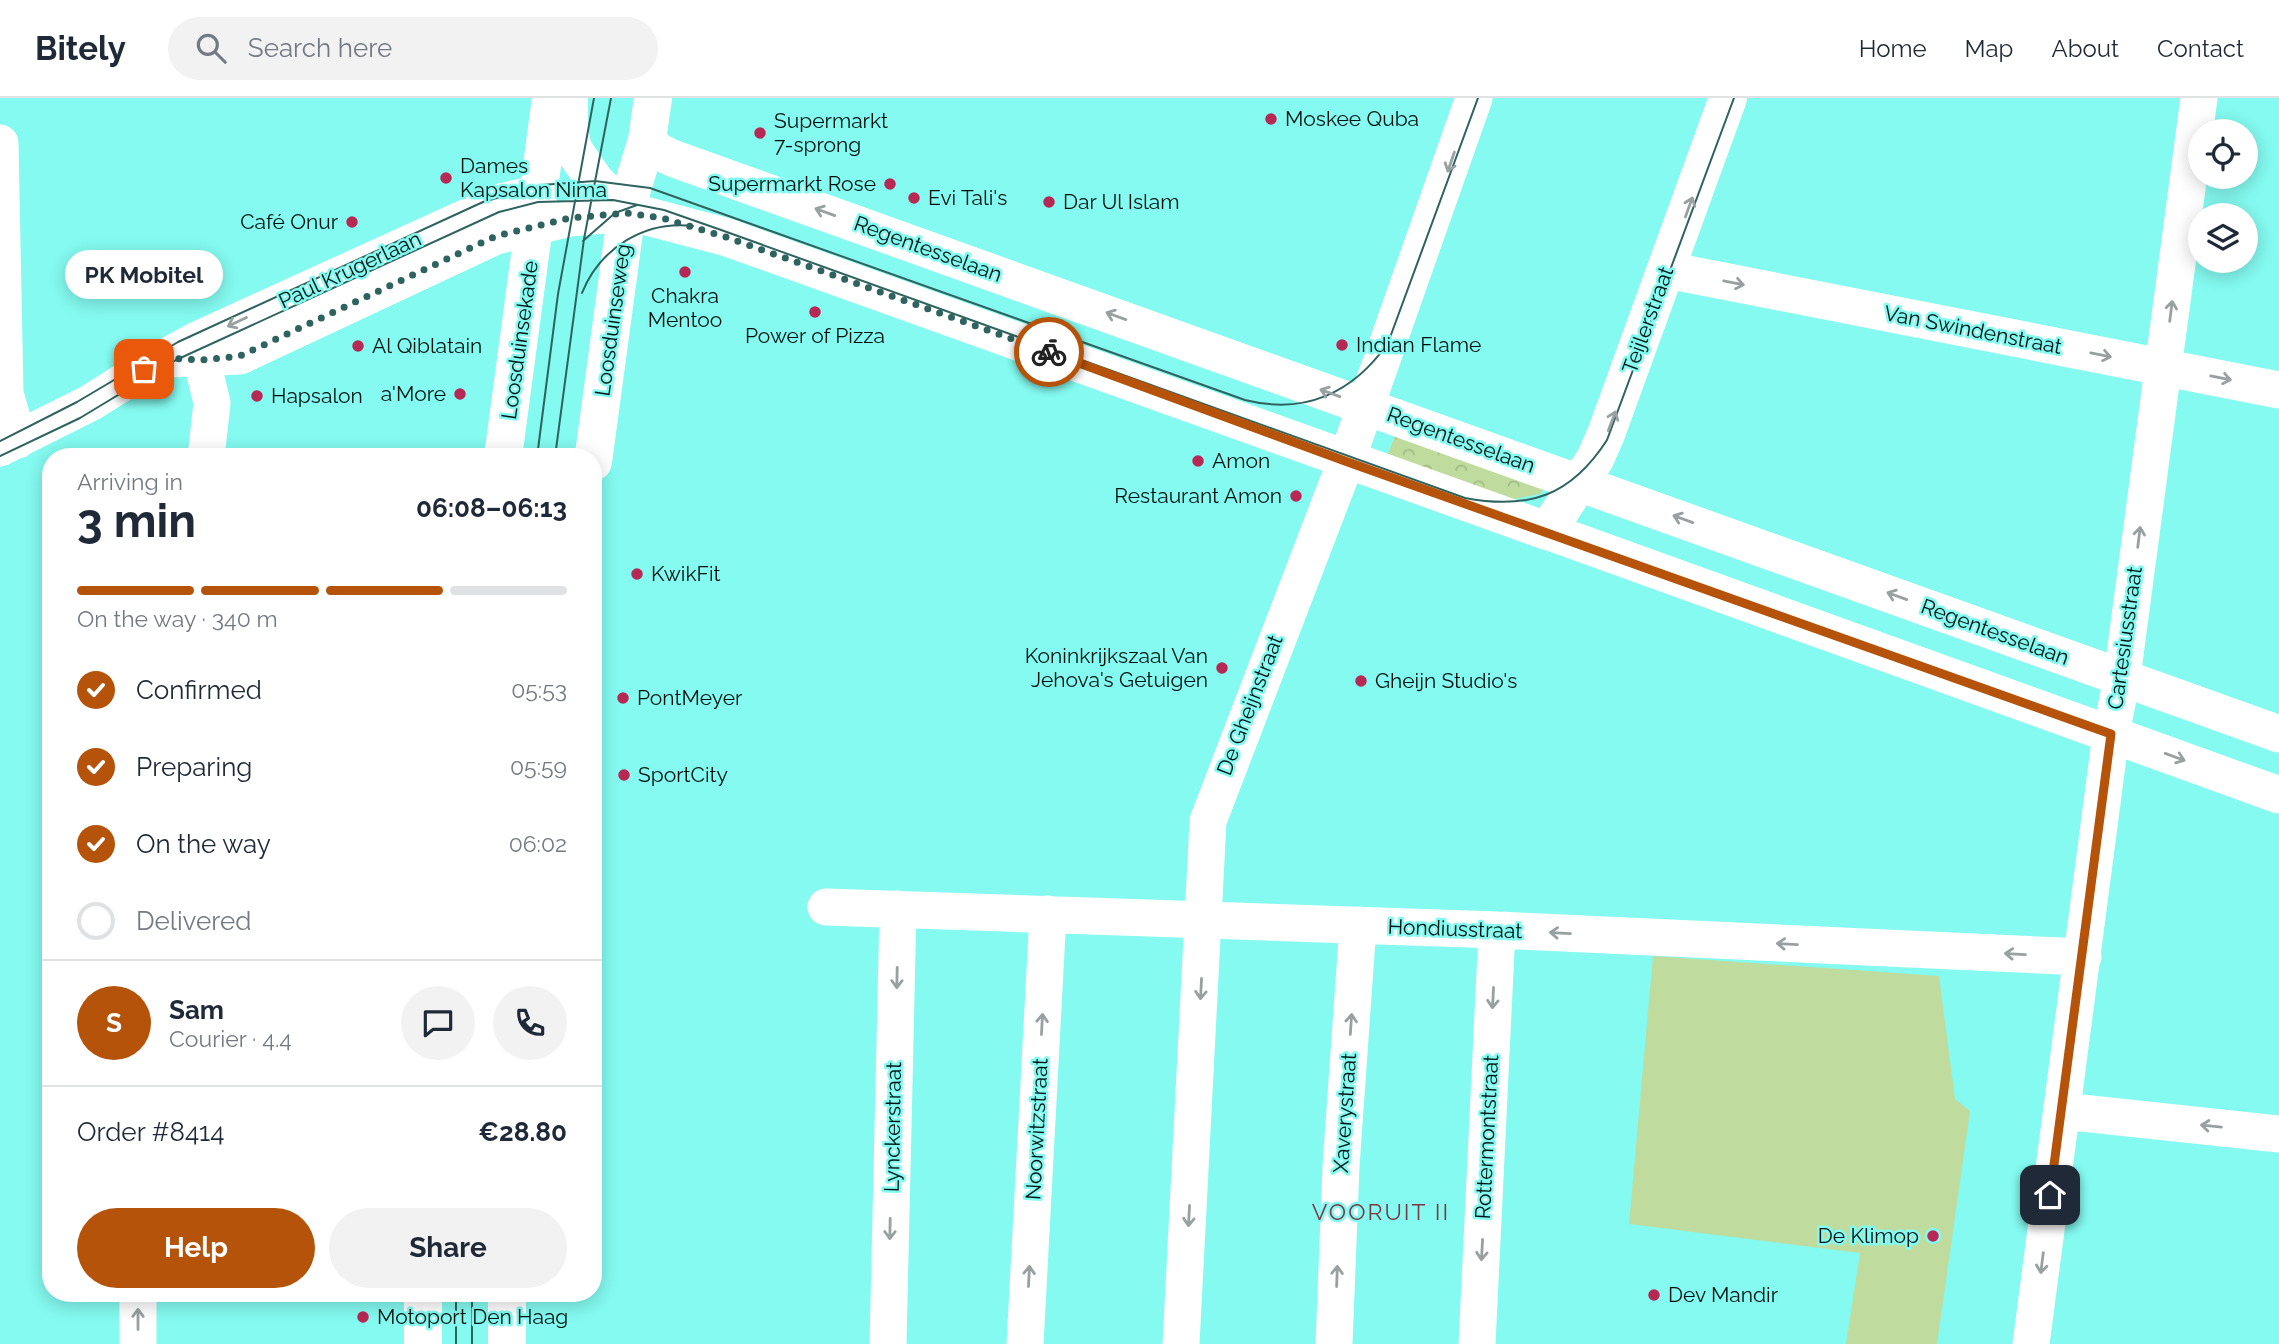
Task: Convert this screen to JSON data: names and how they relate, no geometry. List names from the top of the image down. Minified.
{"streets":{"street":["Regentesselaan","Paul Krugerlaan","Loosduinseweg","Teijlerstraat","Van Swindenstraat","Loosduinsekade","Cartesiusstraat","De Gheijnstraat","Hondiusstraat","Xaverystraat","Lynckerstraat","Noorwitzstraat","Rottermontstraat"]},"crossings":[["Regentesselaan","Loosduinseweg"],["Regentesselaan","Teijlerstraat"],["Regentesselaan","Cartesiusstraat"],["Regentesselaan","De Gheijnstraat"],["Paul Krugerlaan","Loosduinsekade"],["Teijlerstraat","Van Swindenstraat"],["Van Swindenstraat","Cartesiusstraat"],["Cartesiusstraat","Hondiusstraat"],["De Gheijnstraat","Hondiusstraat"],["Hondiusstraat","Xaverystraat"],["Hondiusstraat","Lynckerstraat"],["Hondiusstraat","Noorwitzstraat"],["Hondiusstraat","Rottermontstraat"]],"one_way":["Teijlerstraat","De Gheijnstraat","Xaverystraat","Lynckerstraat","Noorwitzstraat","Rottermontstraat"],"districts":["VOORUIT II"],"places":["Moskee Quba","Supermarkt 7-sprong","Dames Kapsalon Nima","Supermarkt Rose","Evi Tali's","Dar Ul Islam","Café Onur","Chakra Mentoo","Power of Pizza","Indian Flame","Al Qiblatain","PK Mobitel","a'More","Hapsalon","Amon","Restaurant Amon","KwikFit","Koninkrijkszaal Van Jehova's Getuigen","Gheijn Studio's","PontMeyer","SportCity","De Klimop","Dev Mandir","Motoport Den Haag"],"page":{"header":"Bitely","search":"Search here","nav":["Home","Map","About","Contact"],"bubble":"PK Mobitel","heading":["3 min","Arriving in","06:08–06:13"],"panel":["Sam","Courier · 4.4","Order #8414","€28.80"],"bar":"On the way · 340 m","list":[["Confirmed","05:53"],["Preparing","05:59"],["On the way","06:02"],"Delivered"],"round":"S","buttons":["Help","Share"]}}
